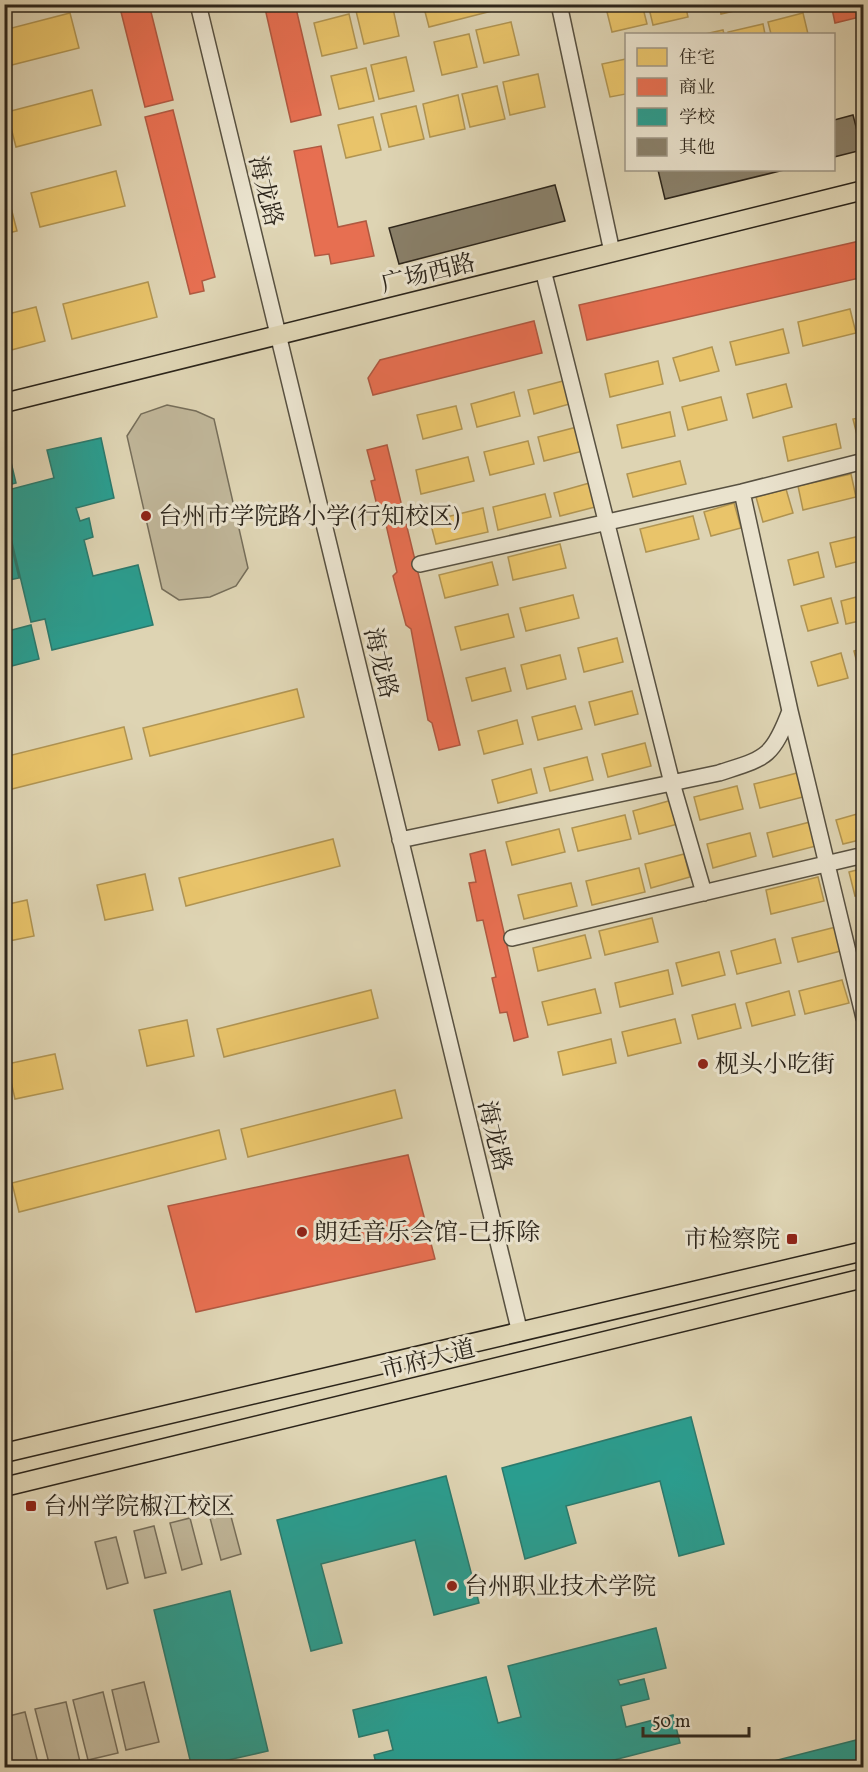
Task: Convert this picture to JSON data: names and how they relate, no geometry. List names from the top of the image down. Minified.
{"streets":{"main road":["广场西路","市府大道"],"street":["海龙路"]},"crossings":[["海龙路","广场西路"],["海龙路","市府大道"]],"places":{"other":["台州市学院路小学(行知校区)","枧头小吃街","朗廷音乐会馆-已拆除","台州职业技术学院"],"transit":["市检察院","台州学院椒江校区"]},"legend":["住宅","商业","学校","其他"],"scale_bar":"50 m"}
